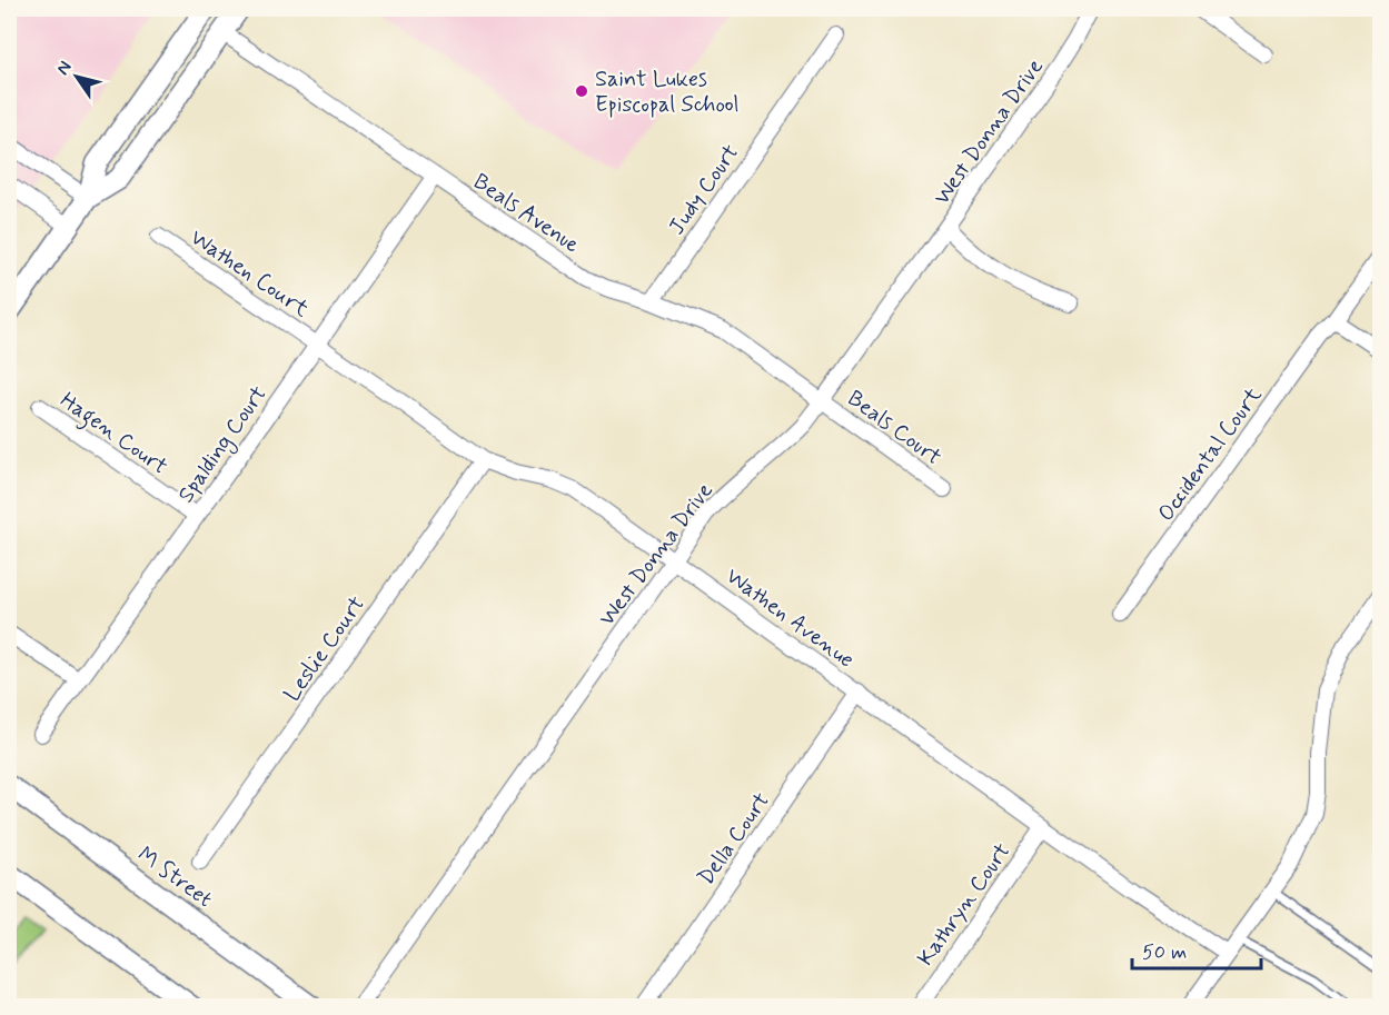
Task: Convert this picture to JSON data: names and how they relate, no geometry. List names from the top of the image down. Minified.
{"streets":{"main road":["M Street"],"street":["West Donna Drive","Judy Court","Beals Avenue","Wathen Court","Beals Court","Hagen Court","Spalding Court","Occidental Court","Wathen Avenue","Leslie Court","Della Court","Kathryn Court"]},"crossings":[["West Donna Drive","Beals Avenue"],["West Donna Drive","Beals Court"],["West Donna Drive","Wathen Avenue"],["Judy Court","Beals Avenue"],["Beals Avenue","Beals Court"],["Beals Avenue","Spalding Court"],["Wathen Court","Spalding Court"],["Wathen Court","Wathen Avenue"],["Hagen Court","Spalding Court"],["Spalding Court","Wathen Avenue"],["Wathen Avenue","Leslie Court"],["Wathen Avenue","Della Court"],["Wathen Avenue","Kathryn Court"]],"places":["Saint Lukes Episcopal School"],"scale_bar":"50 m","north":"top left"}
